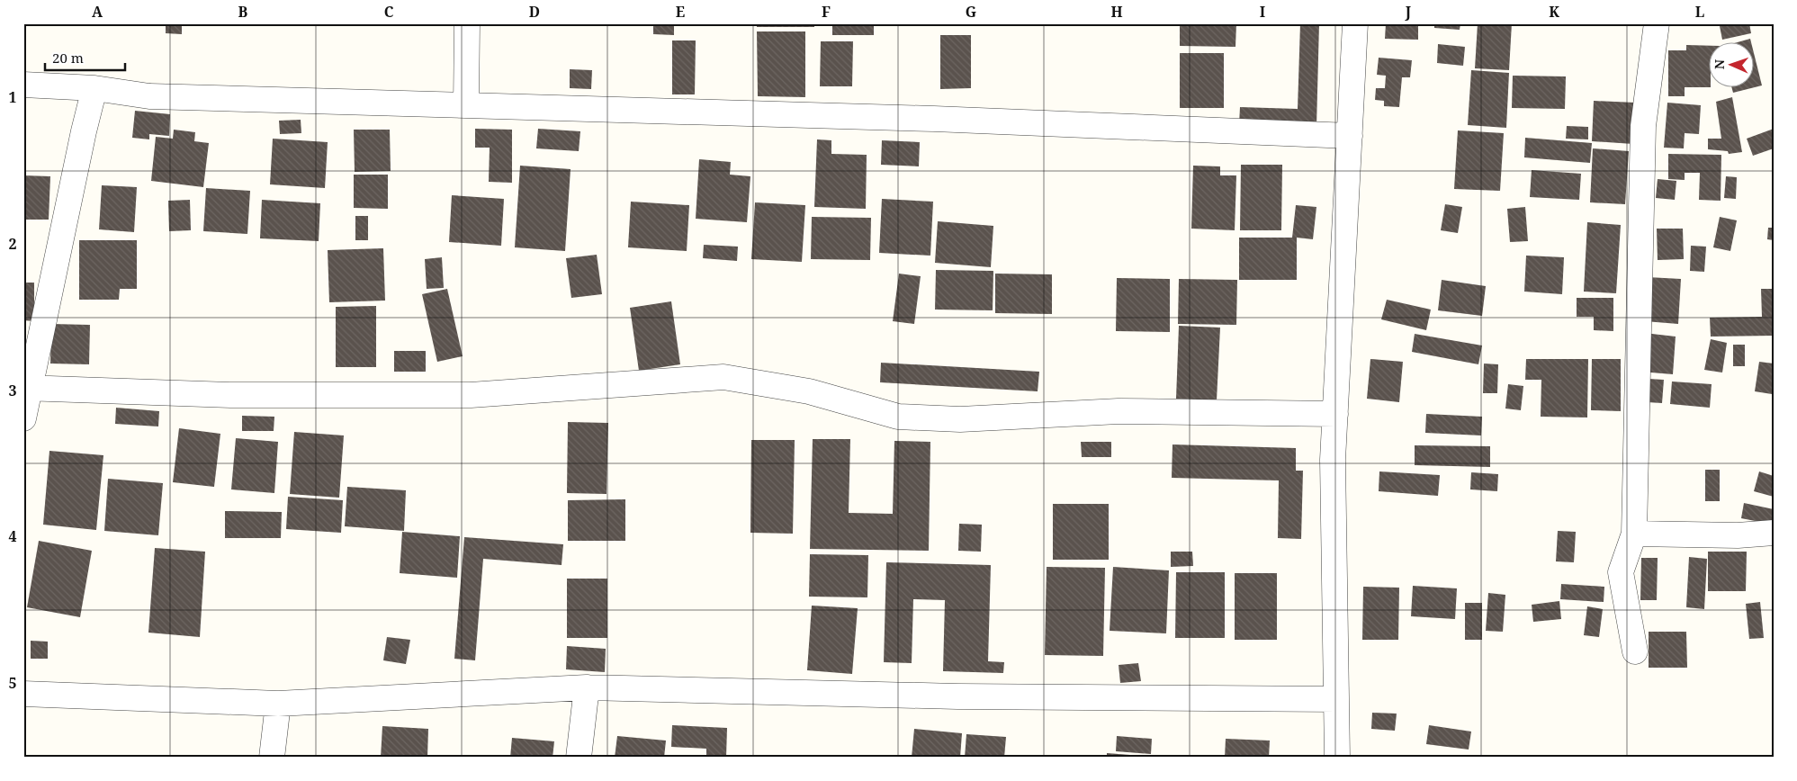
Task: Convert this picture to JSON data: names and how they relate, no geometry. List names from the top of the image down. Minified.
{"scale_bar":"20 m","north":"left","grid":{"columns":["A","B","C","D","E","F","G","H","I","J","K","L"],"rows":["1","2","3","4","5"]}}
